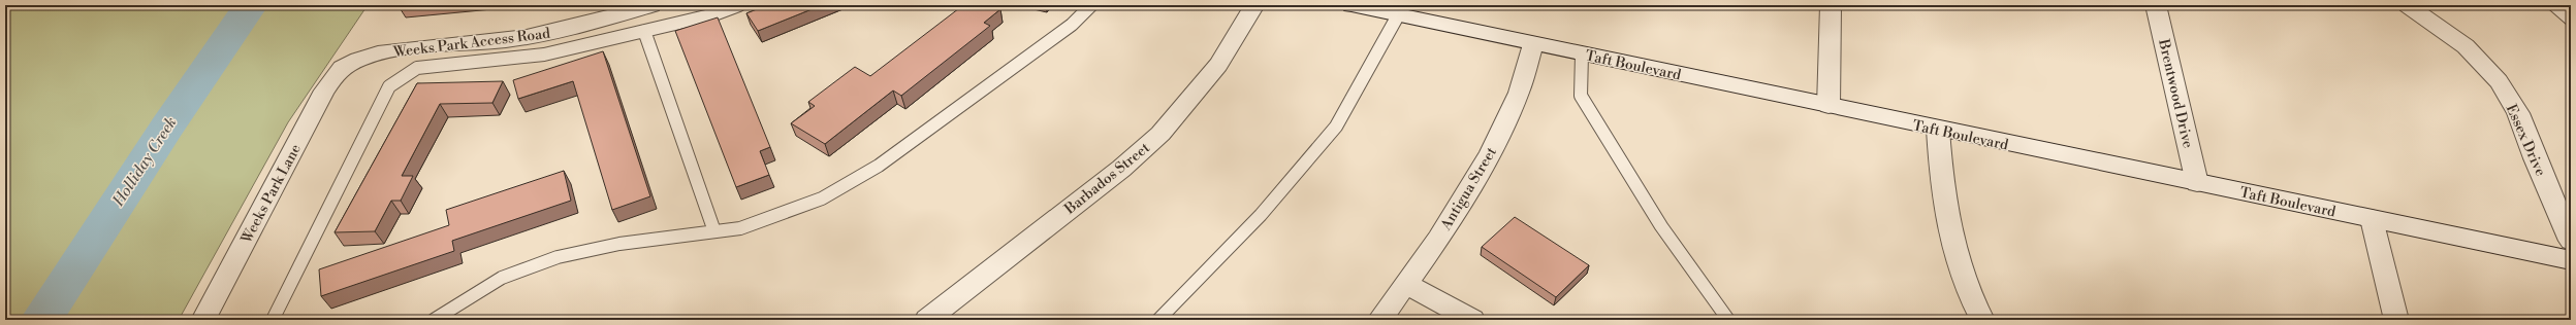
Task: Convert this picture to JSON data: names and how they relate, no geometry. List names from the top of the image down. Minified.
{"streets":{"street":["Weeks Park Access Road","Taft Boulevard","Brentwood Drive","Essex Drive","Barbados Street","Antigua Street","Weeks Park Lane"]},"crossings":[["Weeks Park Access Road","Weeks Park Lane"],["Taft Boulevard","Brentwood Drive"],["Taft Boulevard","Antigua Street"]],"water":["Holliday Creek"]}
